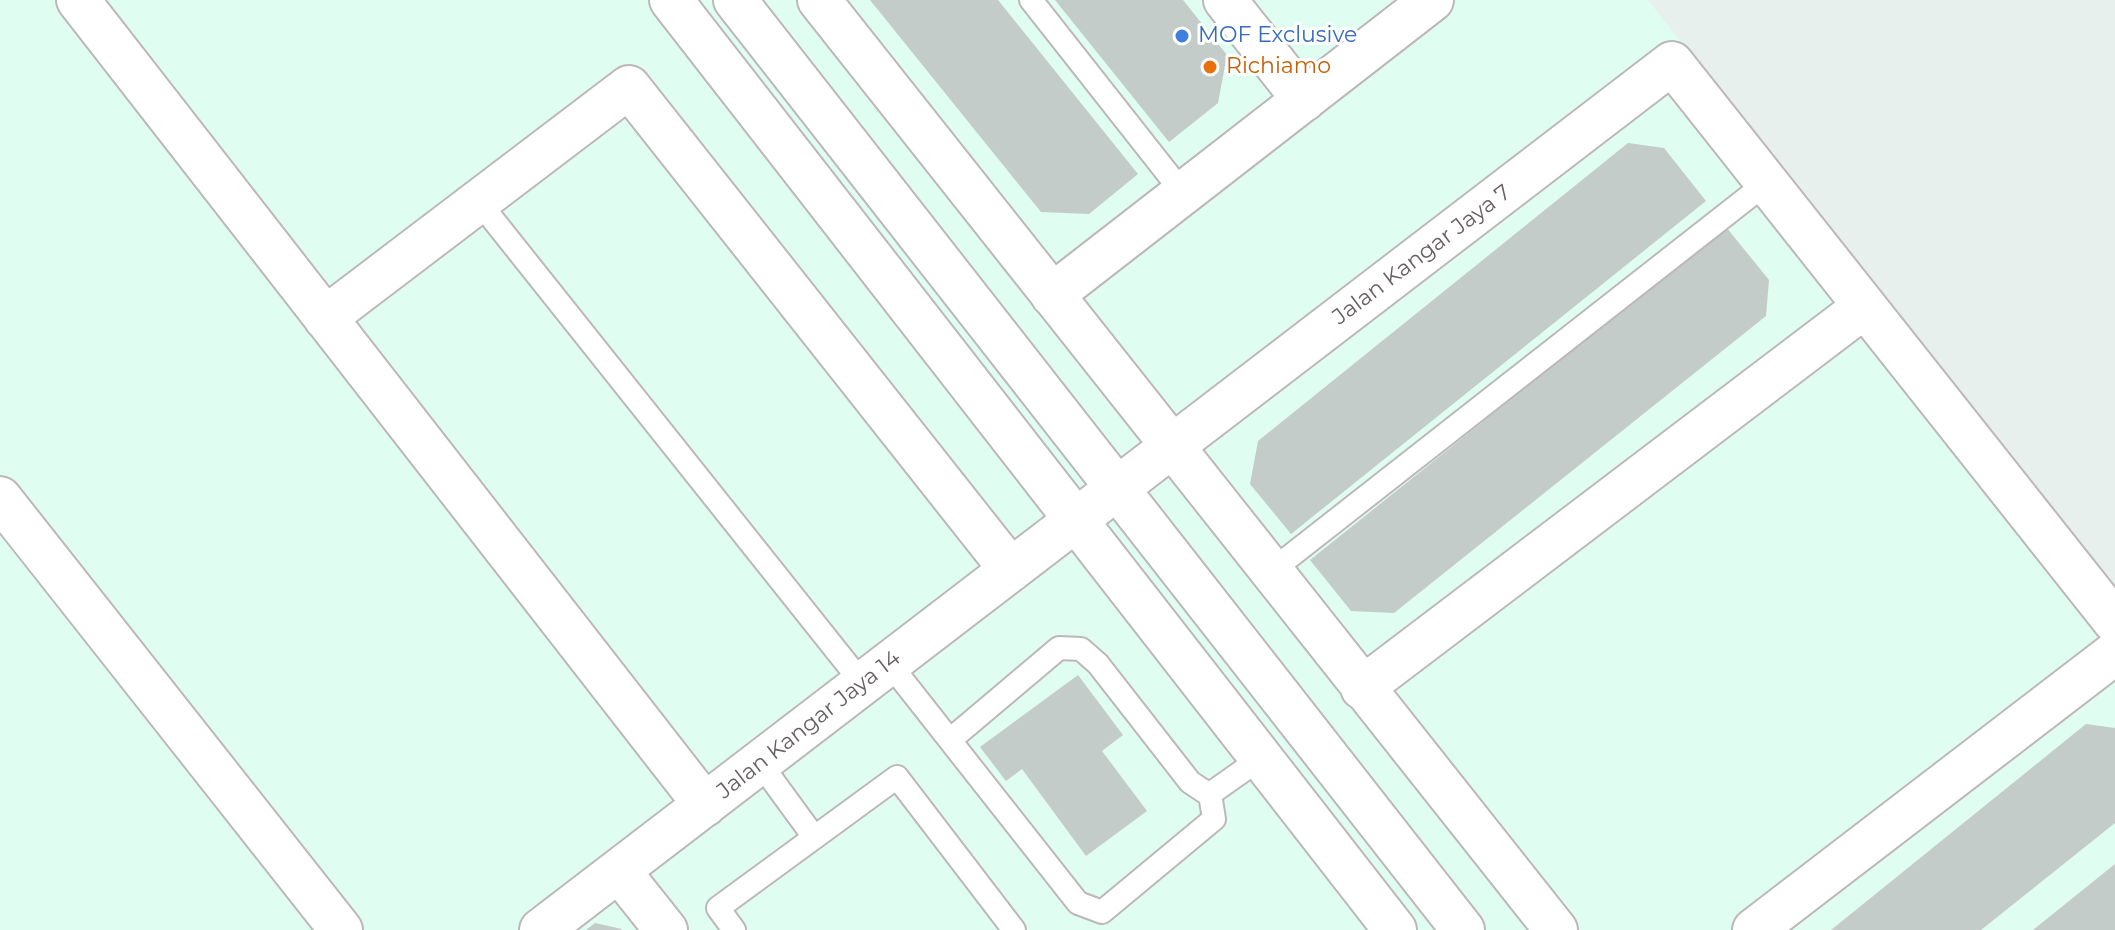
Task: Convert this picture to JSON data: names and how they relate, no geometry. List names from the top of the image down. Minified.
{"streets":{"street":["Jalan Kangar Jaya 7","Jalan Kangar Jaya 14"]},"crossings":[["Jalan Kangar Jaya 7","Jalan Kangar Jaya 14"]],"places":["MOF Exclusive","Richiamo"]}
